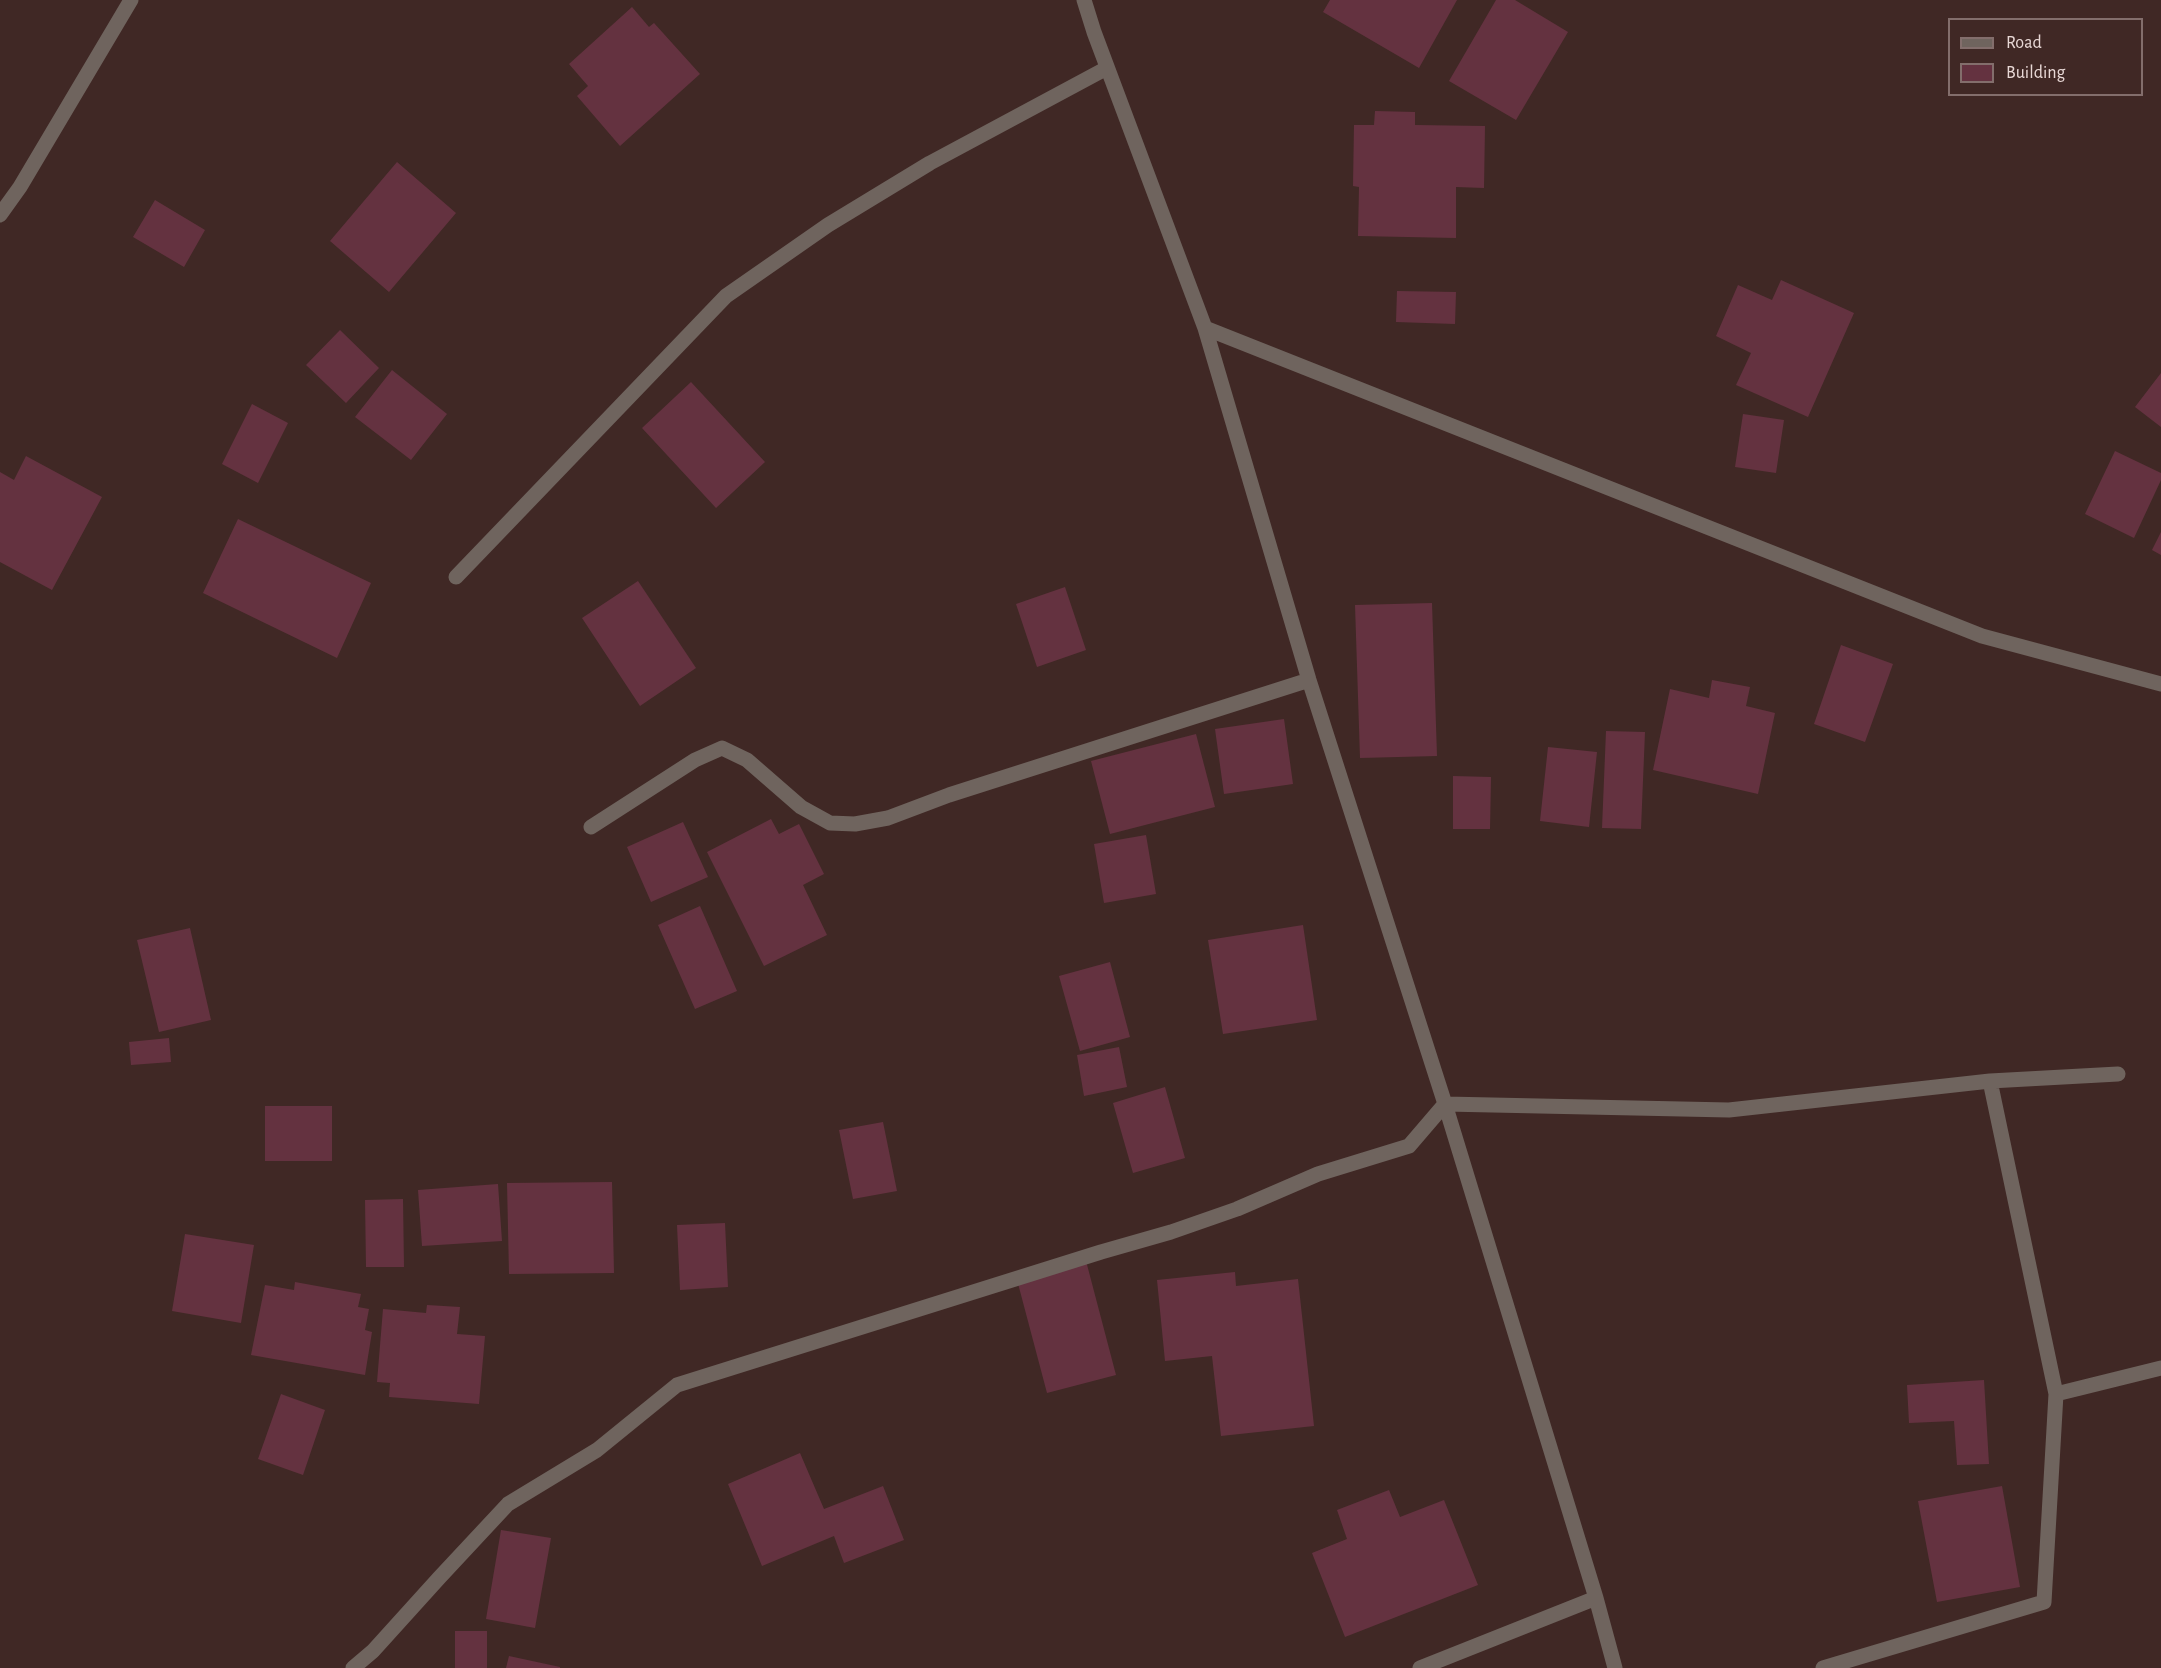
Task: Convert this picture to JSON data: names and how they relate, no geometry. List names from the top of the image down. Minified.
{"legend":["Road","Building"]}
